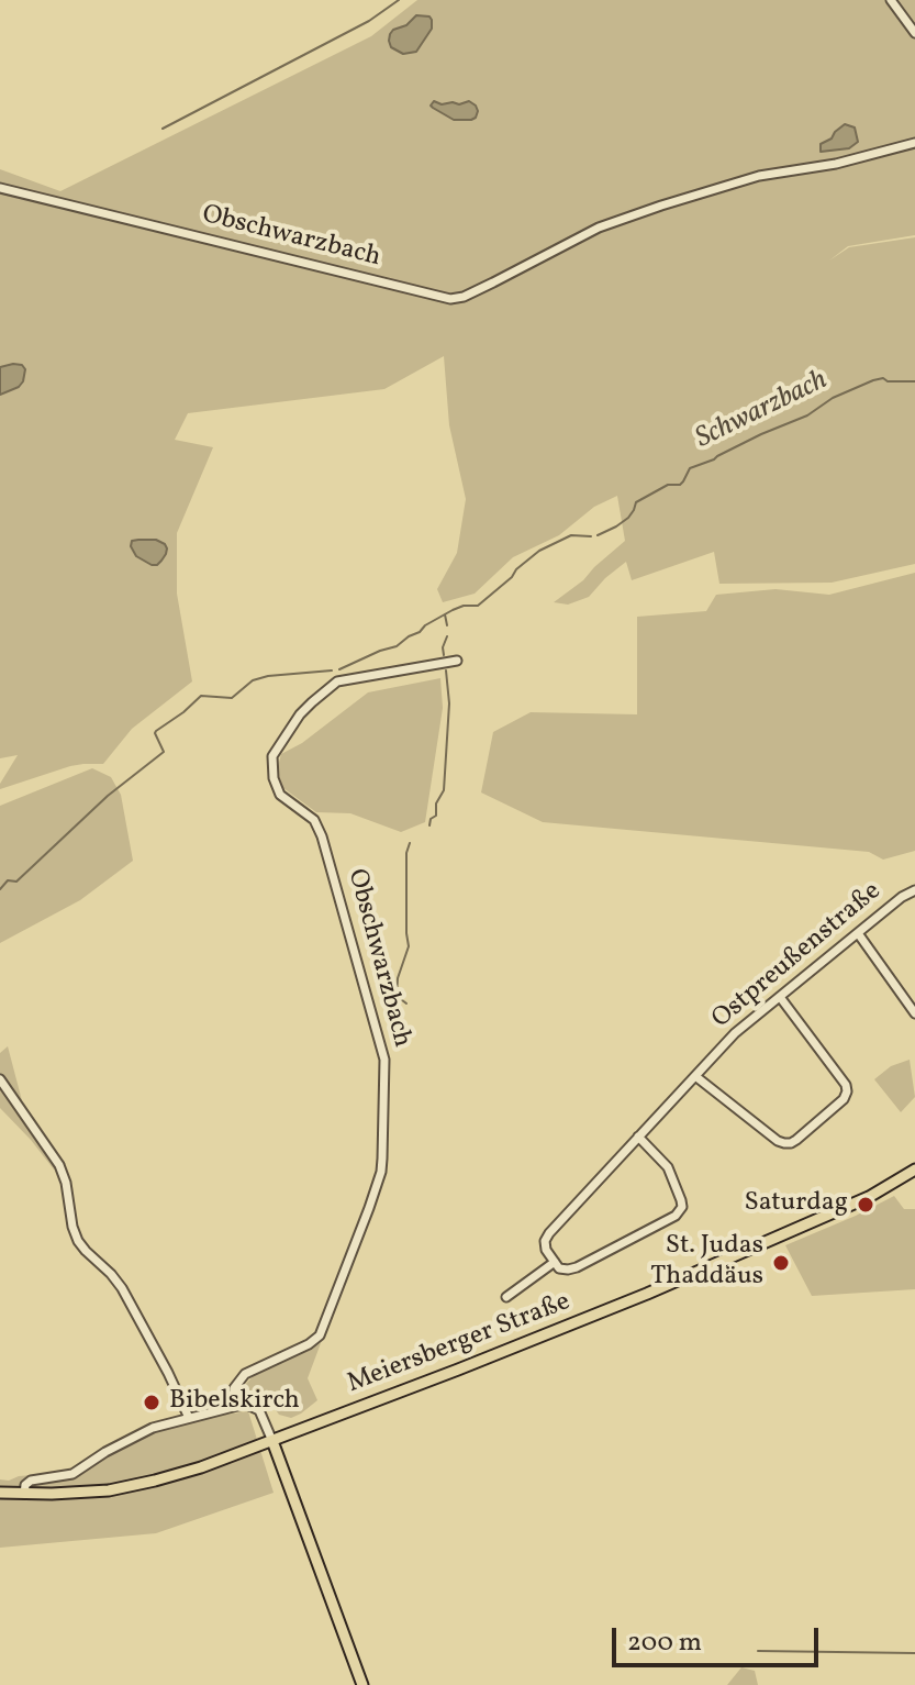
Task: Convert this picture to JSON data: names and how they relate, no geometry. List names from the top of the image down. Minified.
{"streets":{"main road":["Meiersberger Straße"],"street":["Obschwarzbach","Ostpreußenstraße"]},"water":["Schwarzbach"],"places":["Saturdag","St. Judas Thaddäus","Bibelskirch"],"scale_bar":"200 m"}
